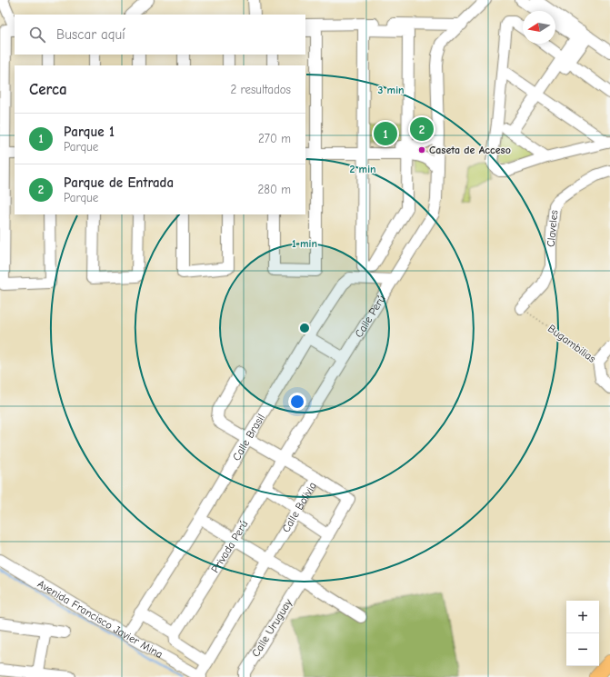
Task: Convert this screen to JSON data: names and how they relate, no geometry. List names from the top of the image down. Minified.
{"streets":{"street":["Claveles","Calle Perú","Bugambilias","Calle Brasil","Calle Bolivia","Privada Perú","Avenida Francisco Javier Mina","Calle Uruguay"]},"crossings":[["Claveles","Bugambilias"],["Calle Perú","Calle Brasil"],["Calle Perú","Calle Bolivia"],["Calle Perú","Privada Perú"],["Calle Brasil","Calle Bolivia"],["Calle Brasil","Avenida Francisco Javier Mina"],["Calle Bolivia","Privada Perú"],["Calle Bolivia","Avenida Francisco Javier Mina"],["Calle Bolivia","Calle Uruguay"]],"places":["Caseta de Acceso"],"north":"left","page":{"search":"Buscar aquí","heading":["Cerca","2 resultados"],"list":[{"mark":"1","name":"Parque 1","note":"Parque","value":"270 m"},{"mark":"2","name":"Parque de Entrada","note":"Parque","value":"280 m"}],"pins":["2","1"],"map_buttons":["+","−"]},"rings":["3 min","2 min","1 min"]}
